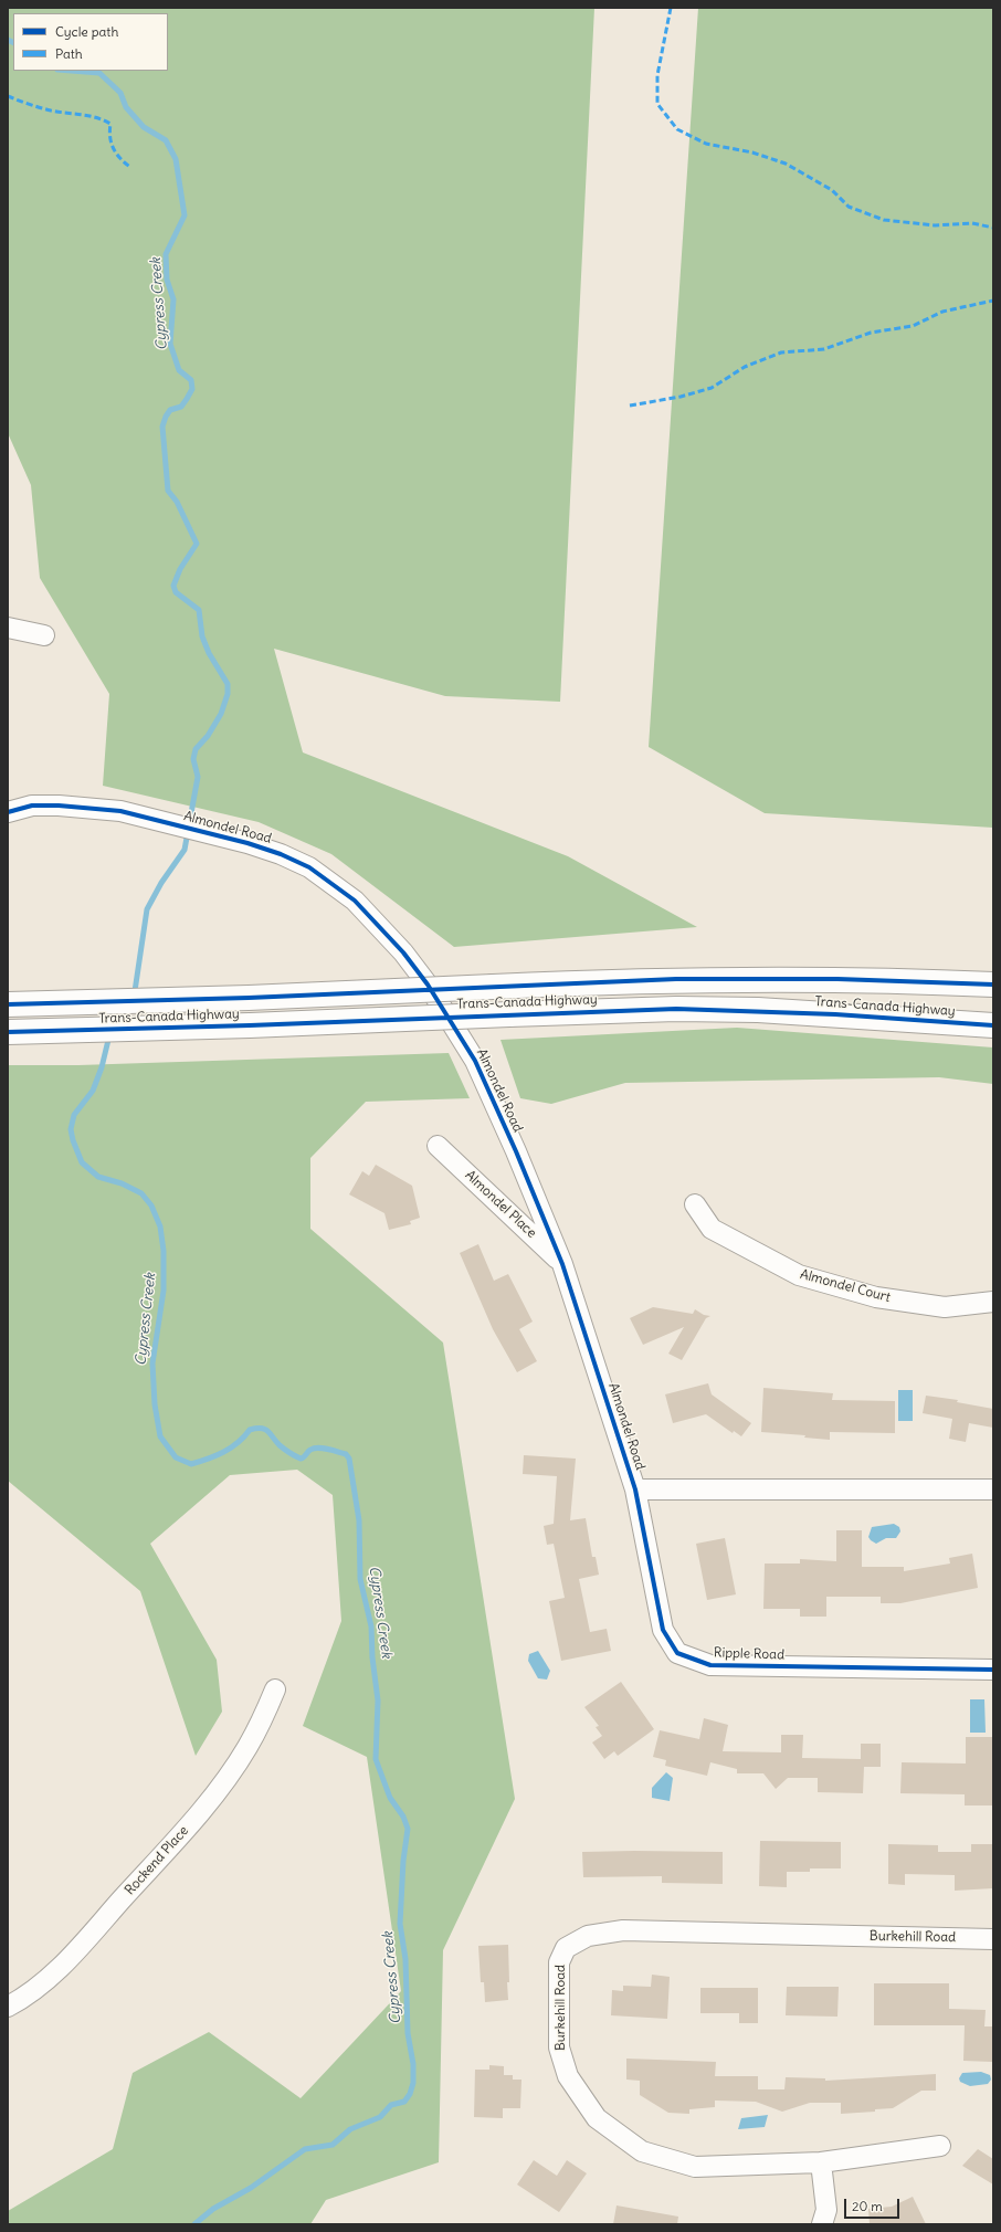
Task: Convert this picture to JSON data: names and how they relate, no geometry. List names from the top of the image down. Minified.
{"streets":{"highway":["Trans-Canada Highway"],"street":["Almondel Road","Almondel Place","Almondel Court","Ripple Road","Rockend Place","Burkehill Road"]},"crossings":[["Almondel Road","Almondel Place"],["Almondel Road","Ripple Road"]],"water":["Cypress Creek"],"legend":["Cycle path","Path"],"scale_bar":"20 m"}
